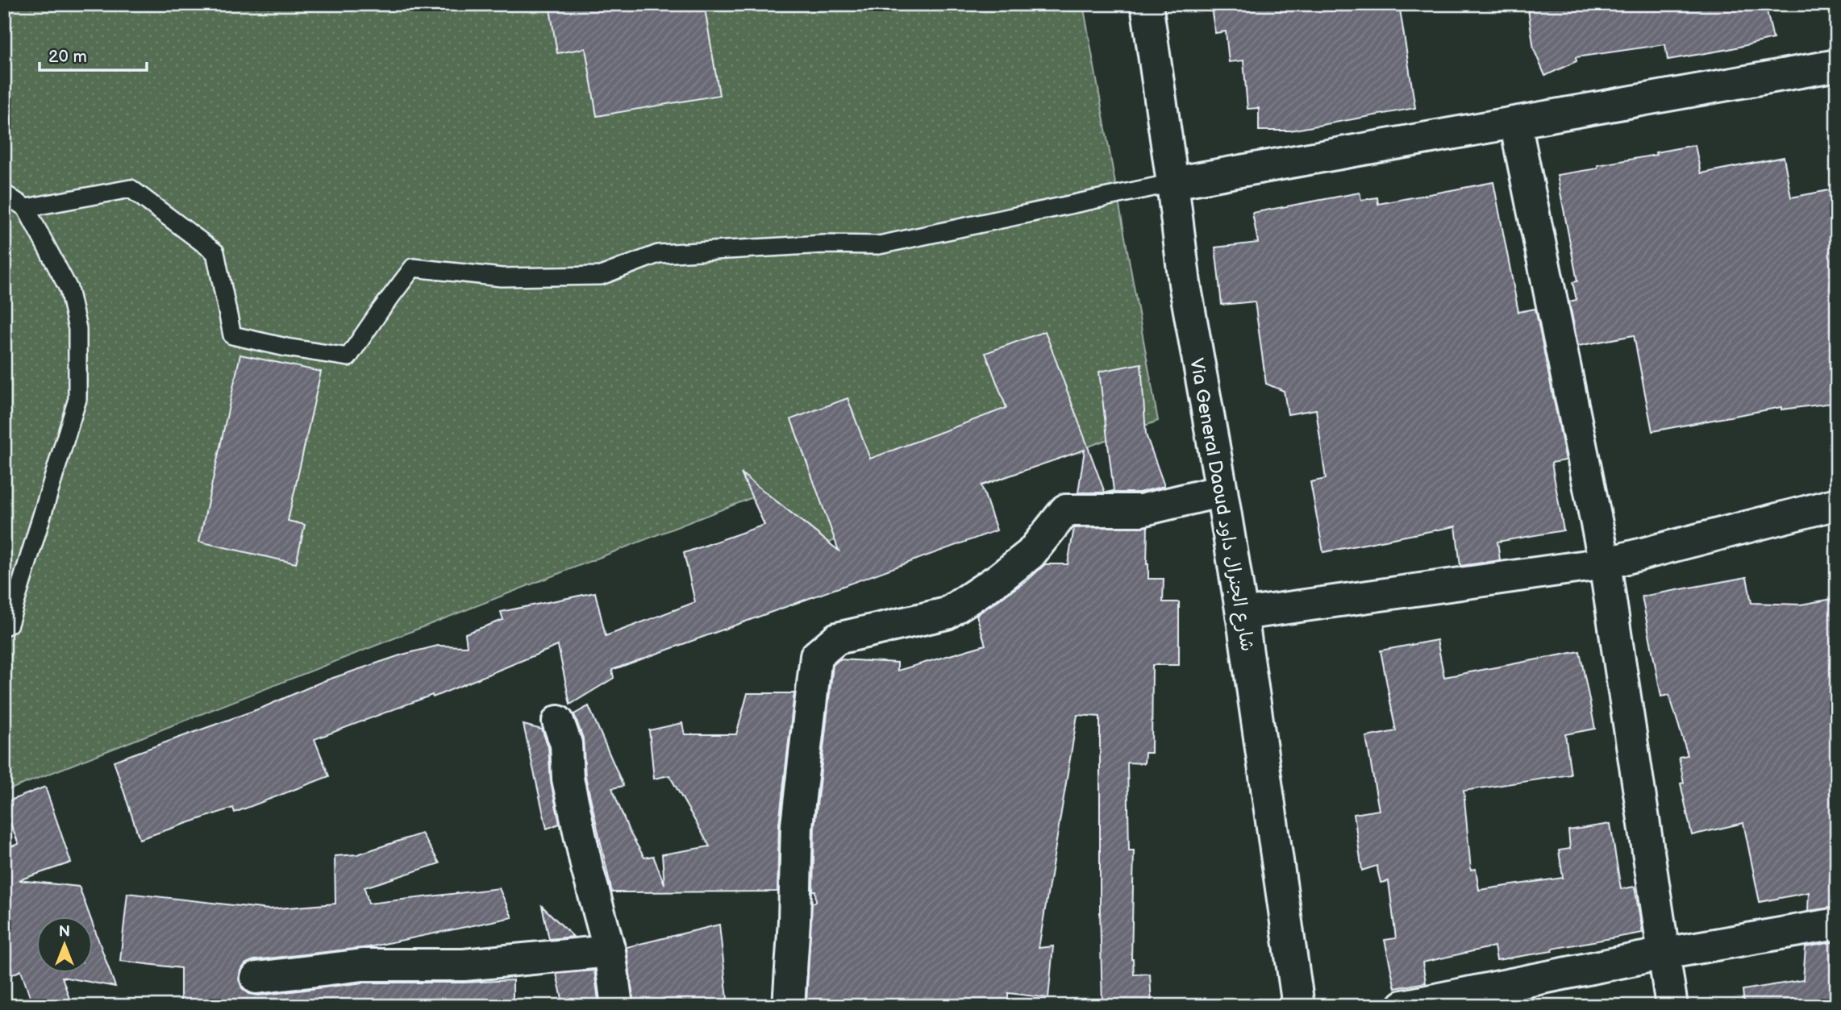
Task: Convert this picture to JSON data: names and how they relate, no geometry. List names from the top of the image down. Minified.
{"streets":{"street":["Via General Daoud شارع الجنرال داود"]},"scale_bar":"20 m","north":"top"}
